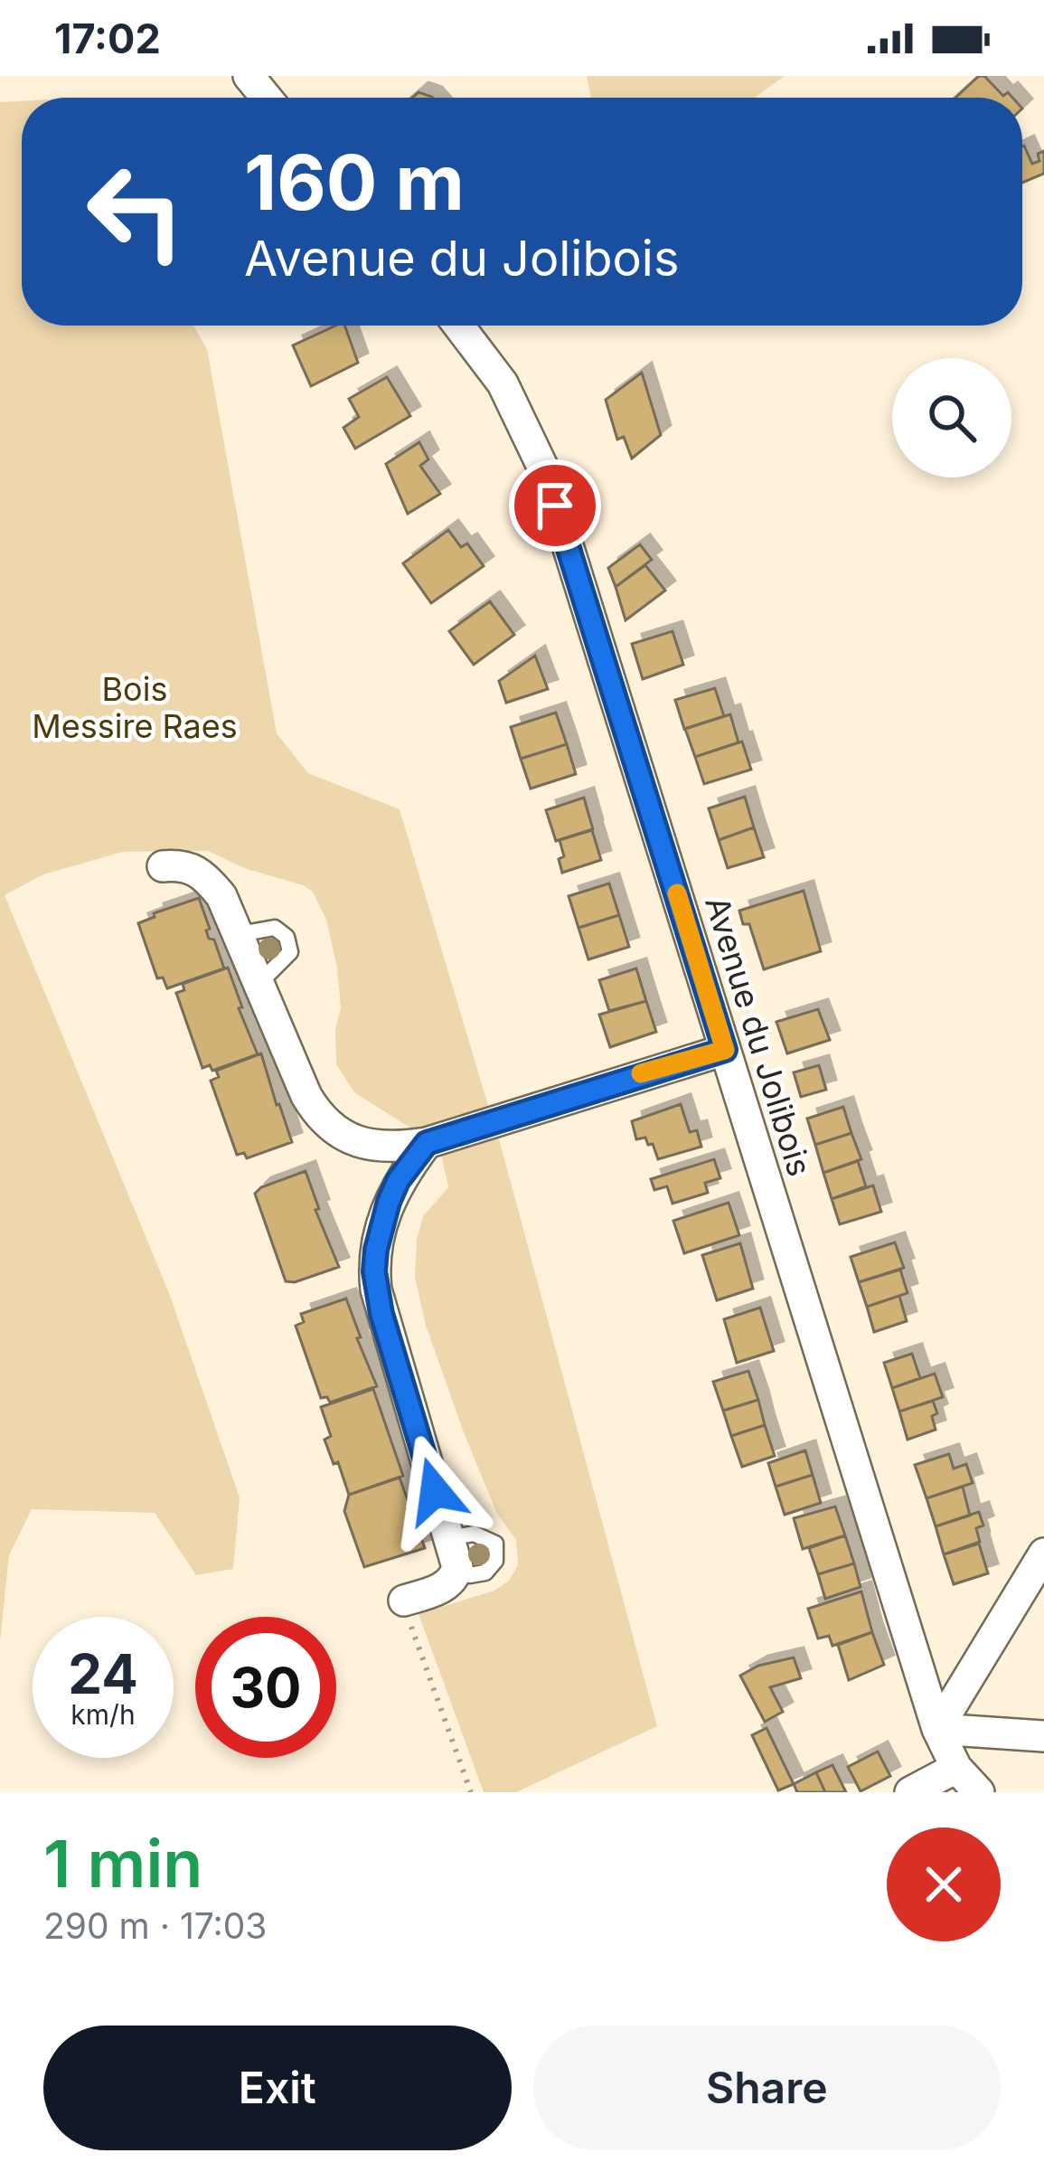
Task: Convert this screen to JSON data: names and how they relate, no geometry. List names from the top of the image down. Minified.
{"streets":{"street":["Avenue du Jolibois"]},"parks":["Bois Messire Raes"],"page":{"status":"17:02","turn":["160 m","Avenue du Jolibois"],"speed":"24 km/h","limit":"30","heading":["1 min","290 m · 17:03"],"buttons":["Exit","Share"]}}
